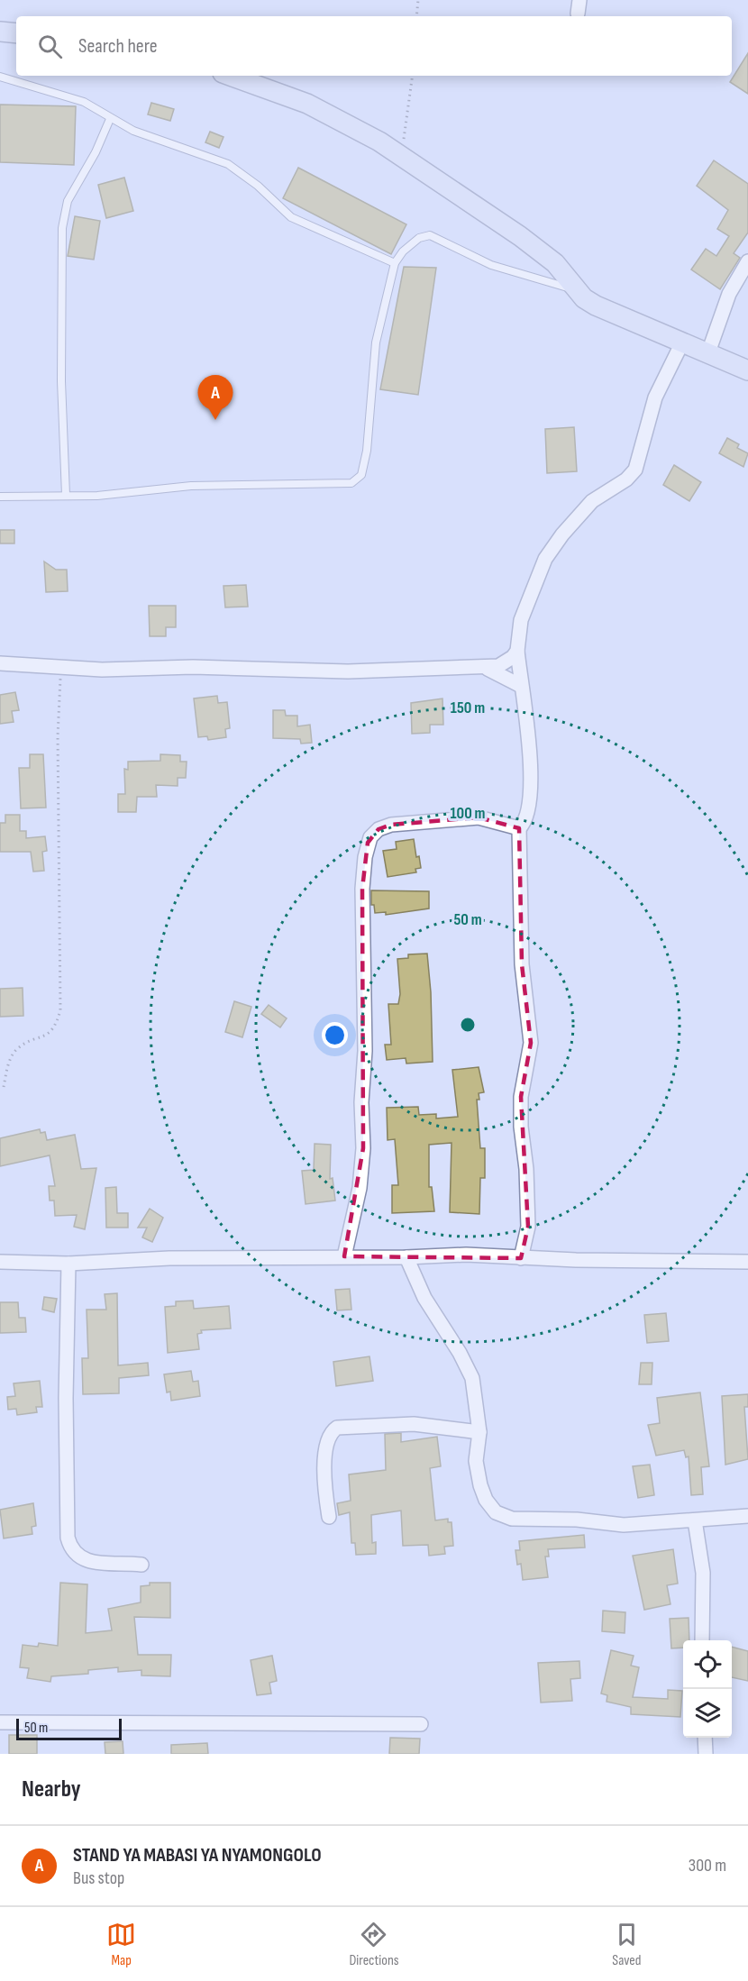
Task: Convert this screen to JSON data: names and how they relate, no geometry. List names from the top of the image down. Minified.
{"scale_bar":"50 m","page":{"search":"Search here","pins":"A","scale":"50 m","heading":"Nearby","list":[{"mark":"A","name":"STAND YA MABASI YA NYAMONGOLO","note":"Bus stop","value":"300 m"}],"nav":["Map","Directions","Saved"]},"rings":["150 m","100 m","50 m"]}
